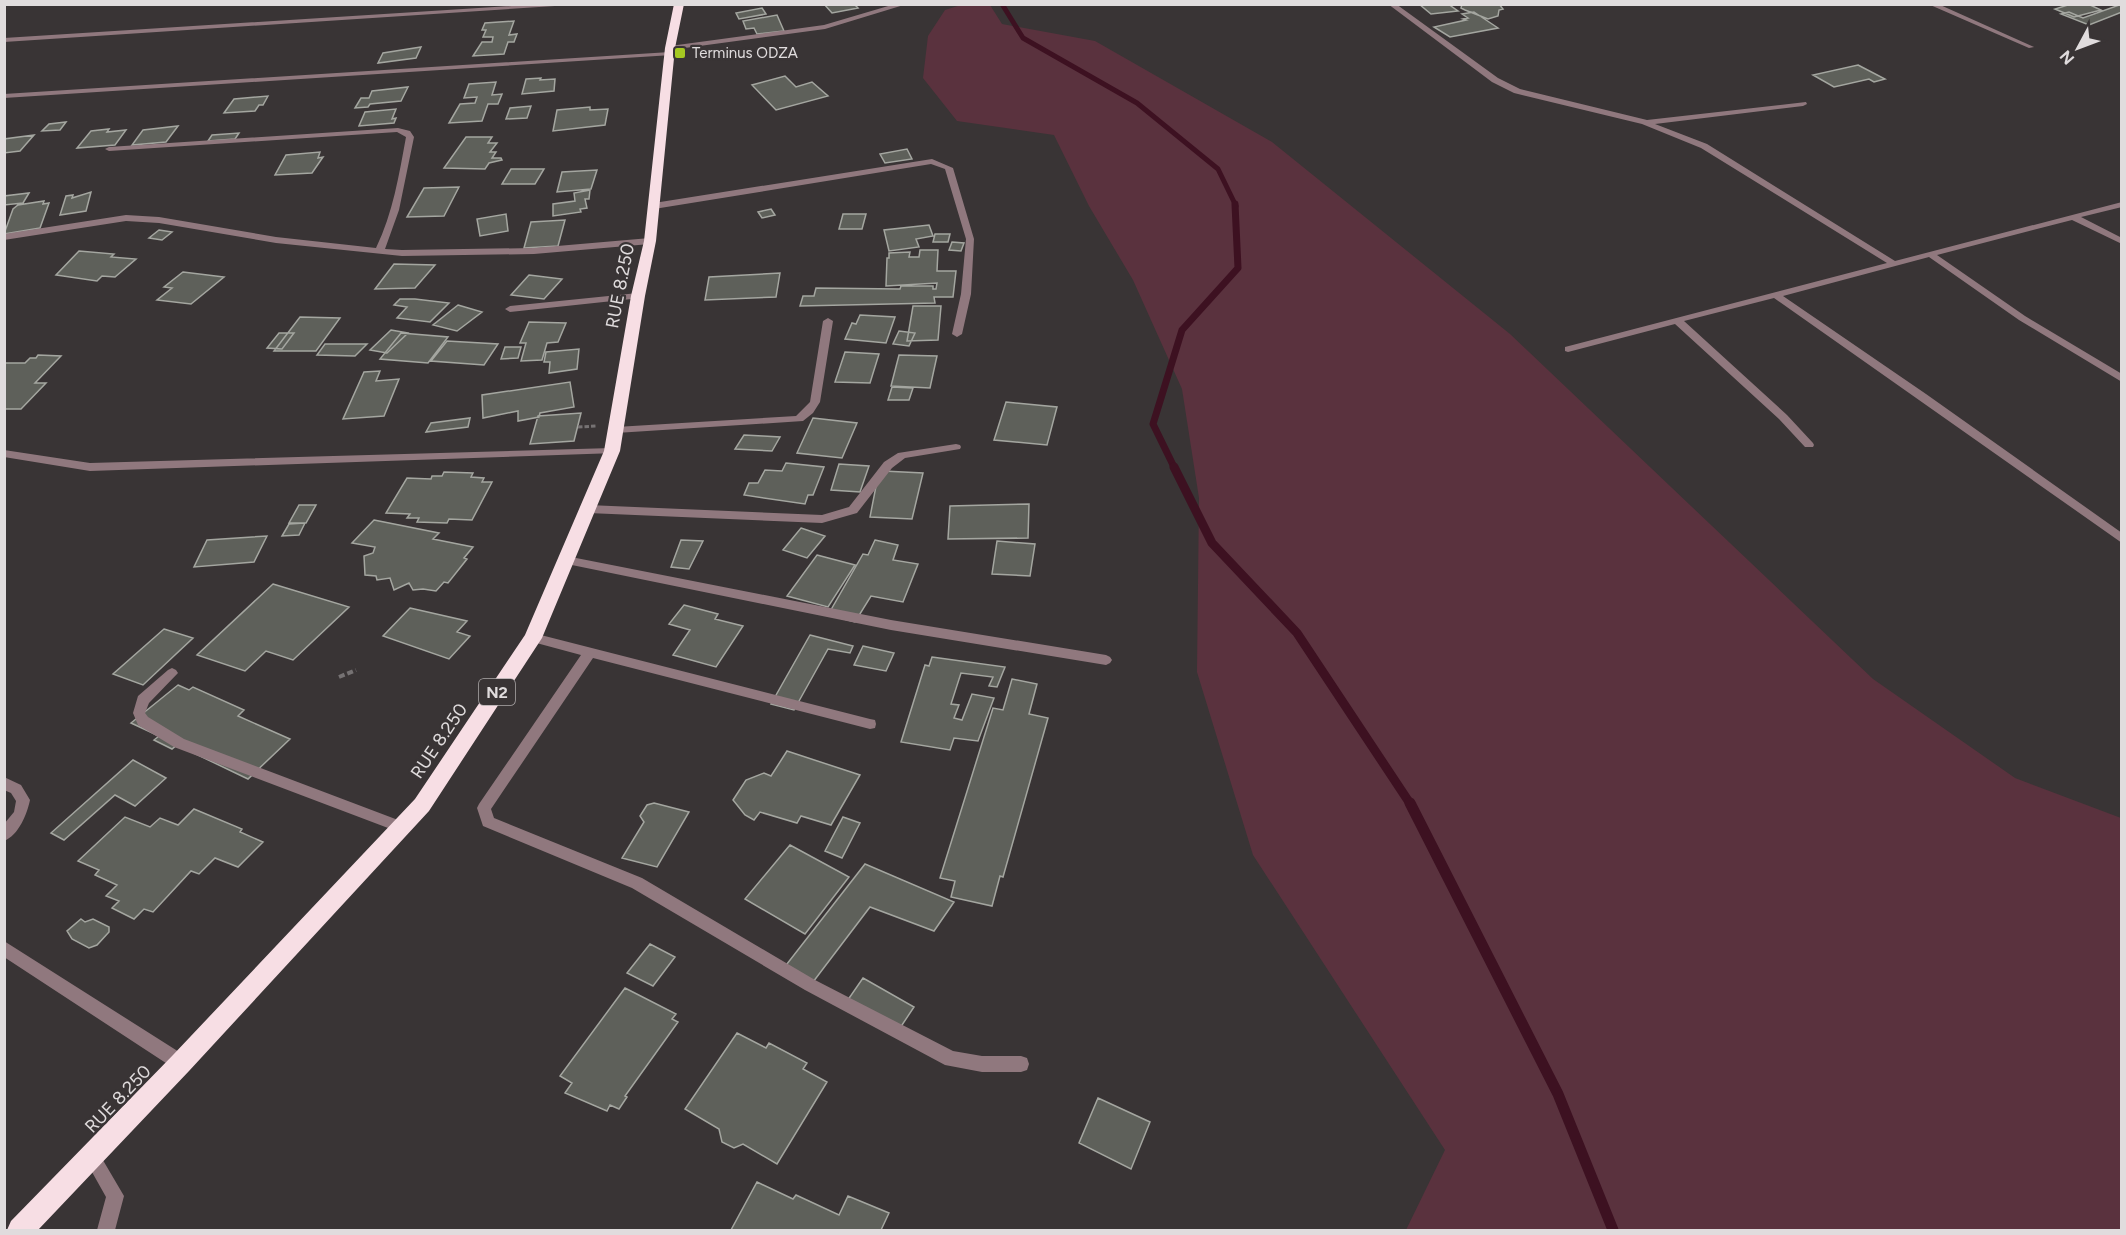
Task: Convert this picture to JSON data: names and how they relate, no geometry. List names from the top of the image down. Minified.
{"streets":{"highway":["RUE 8.250","N2"]},"places":{"transit":["Terminus ODZA"]},"north":"bottom left"}
